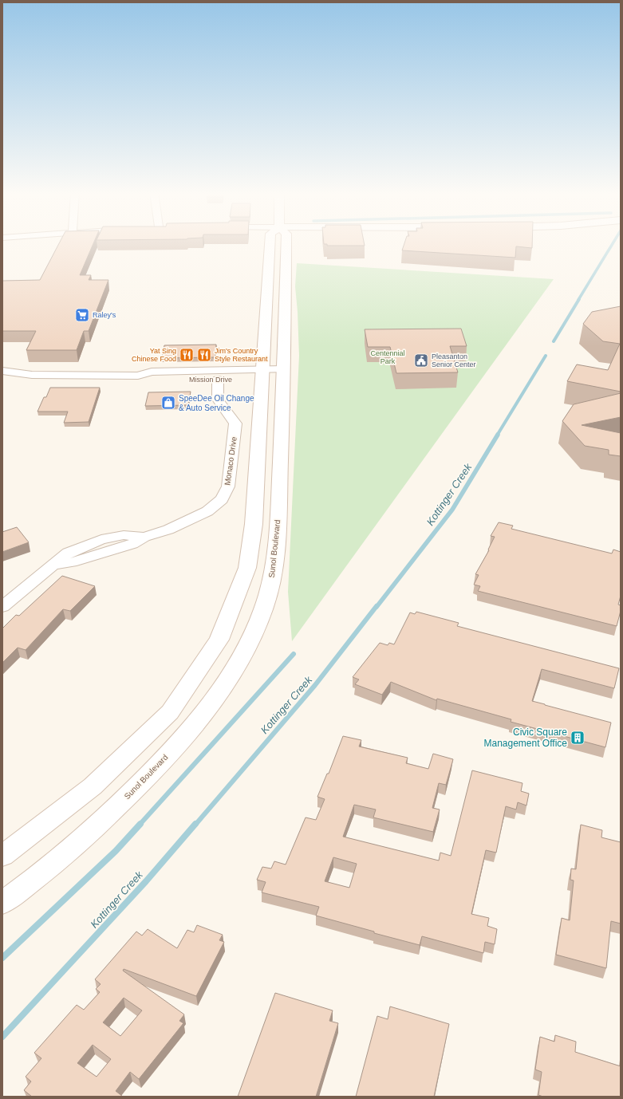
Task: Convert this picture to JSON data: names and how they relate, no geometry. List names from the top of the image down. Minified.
{"streets":{"main road":["Sunol Boulevard"],"street":["Mission Drive","Monaco Drive"]},"crossings":[["Mission Drive","Monaco Drive"],["Mission Drive","Sunol Boulevard"]],"water":["Kottinger Creek"],"parks":["Centennial Park"],"places":{"supermarket":["Raley's"],"restaurant":["Yat Sing Chinese Food","Jim's Country Style Restaurant"],"public building":["Pleasanton Senior Center"],"shop":["SpeeDee Oil Change & Auto Service"],"building":["Civic Square Management Office"]}}
